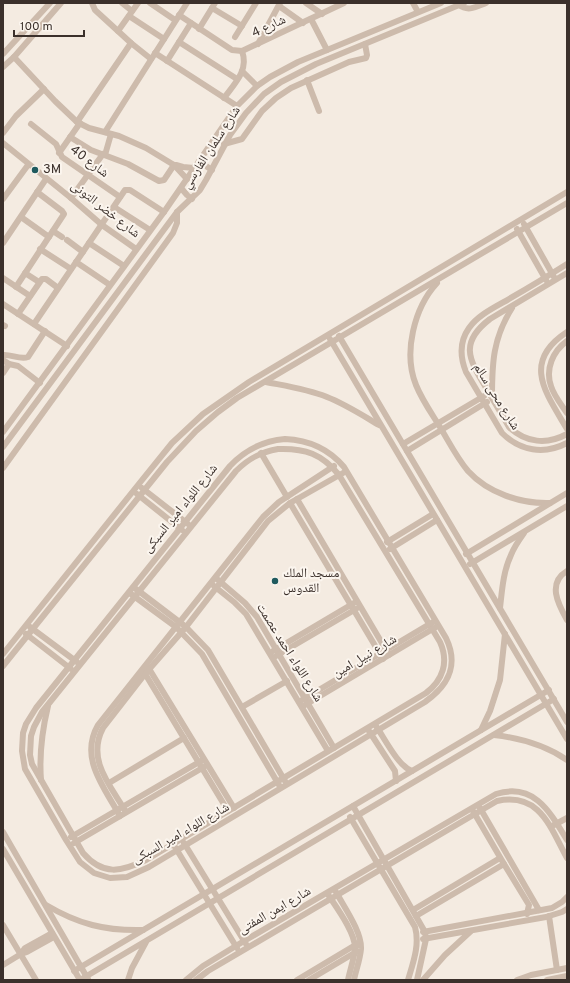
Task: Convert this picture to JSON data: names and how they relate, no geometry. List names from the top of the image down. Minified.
{"streets":{"street":["شارع 4","شارع سلمان الفارسي","شارع 40","شارع خضر التونى","شارع محى سالم","شارع اللواء امير السبكى","شارع اللواء احمد عصمت","شارع نبيل امين","شارع ايمن المفتى"]},"crossings":[["شارع سلمان الفارسي","شارع خضر التونى"],["شارع اللواء امير السبكى","شارع اللواء احمد عصمت"],["شارع اللواء امير السبكى","شارع نبيل امين"],["شارع اللواء احمد عصمت","شارع نبيل امين"]],"places":["3M","مسجد الملك القدوس"],"scale_bar":"100 m"}
